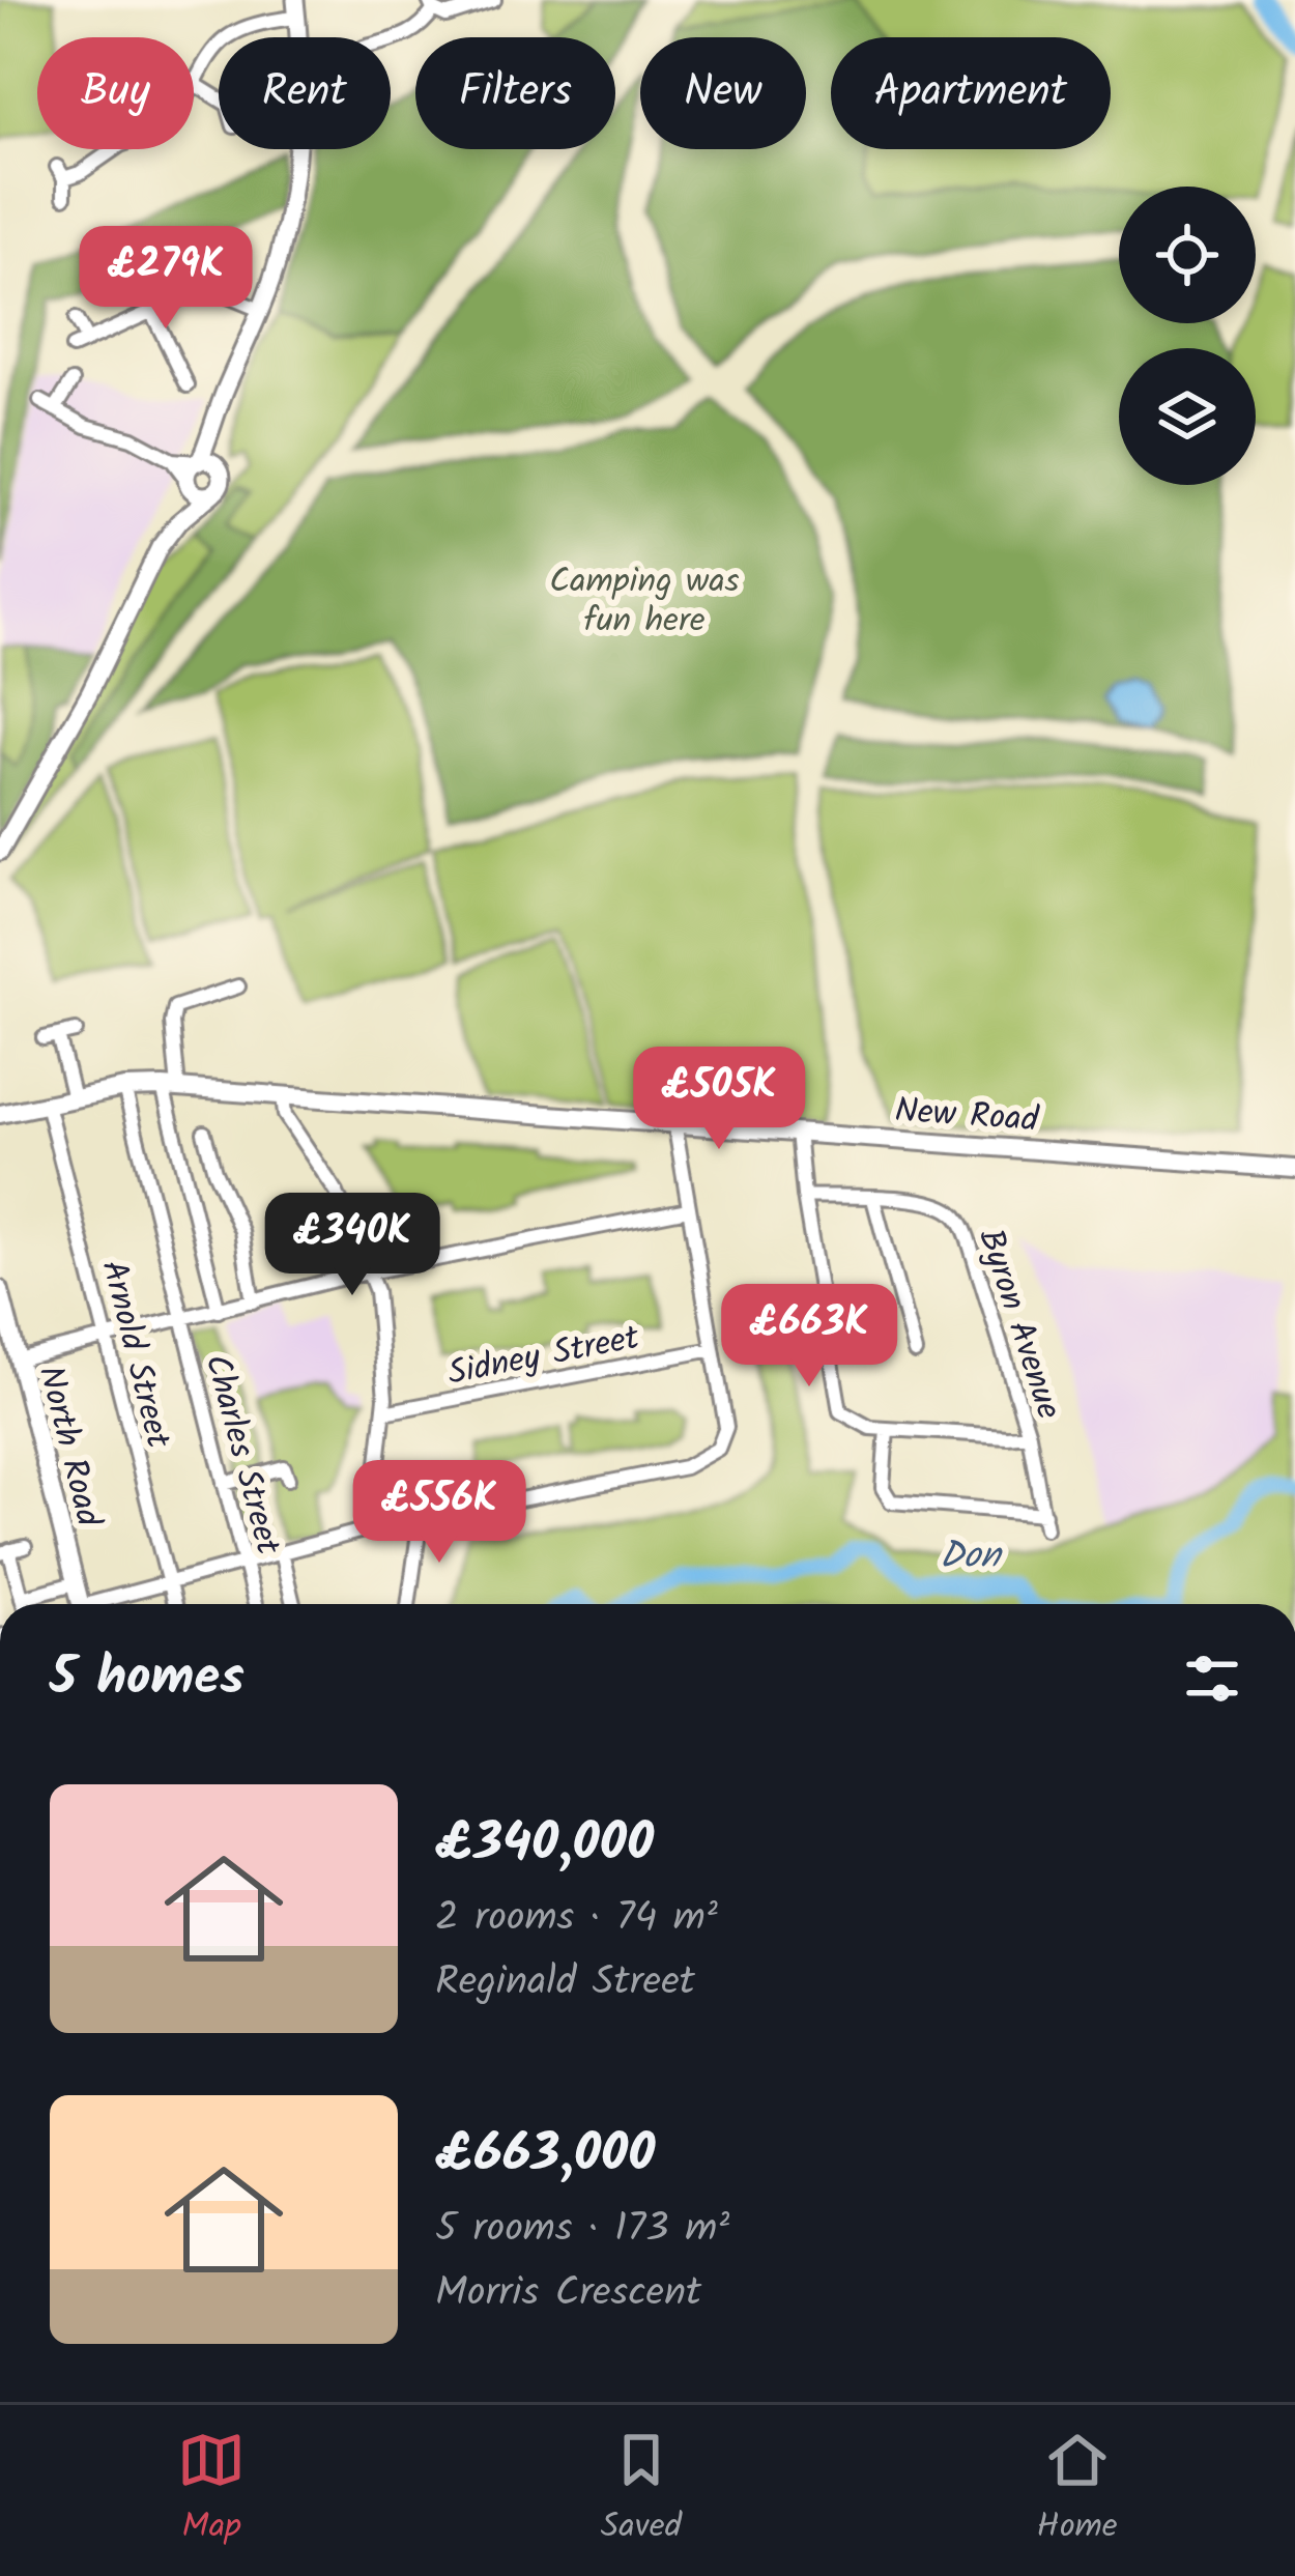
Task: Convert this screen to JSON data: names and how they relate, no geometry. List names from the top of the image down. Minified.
{"streets":{"main road":["New Road"],"street":["Byron Avenue","Arnold Street","Sidney Street","North Road","Charles Street"]},"crossings":[["New Road","Arnold Street"],["New Road","Charles Street"]],"water":["Don"],"parks":["Camping was fun here"],"page":{"chip":["Buy","Rent","Filters","New","Apartment"],"price":["£279K","£505K","£340K","£663K","£556K"],"heading":"5 homes","list":[{"name":"£340,000","note":"2 rooms · 74 m² · Reginald Street"},{"name":"£663,000","note":"5 rooms · 173 m² · Morris Crescent"}],"tabs":["Map","Saved","Home"]}}
